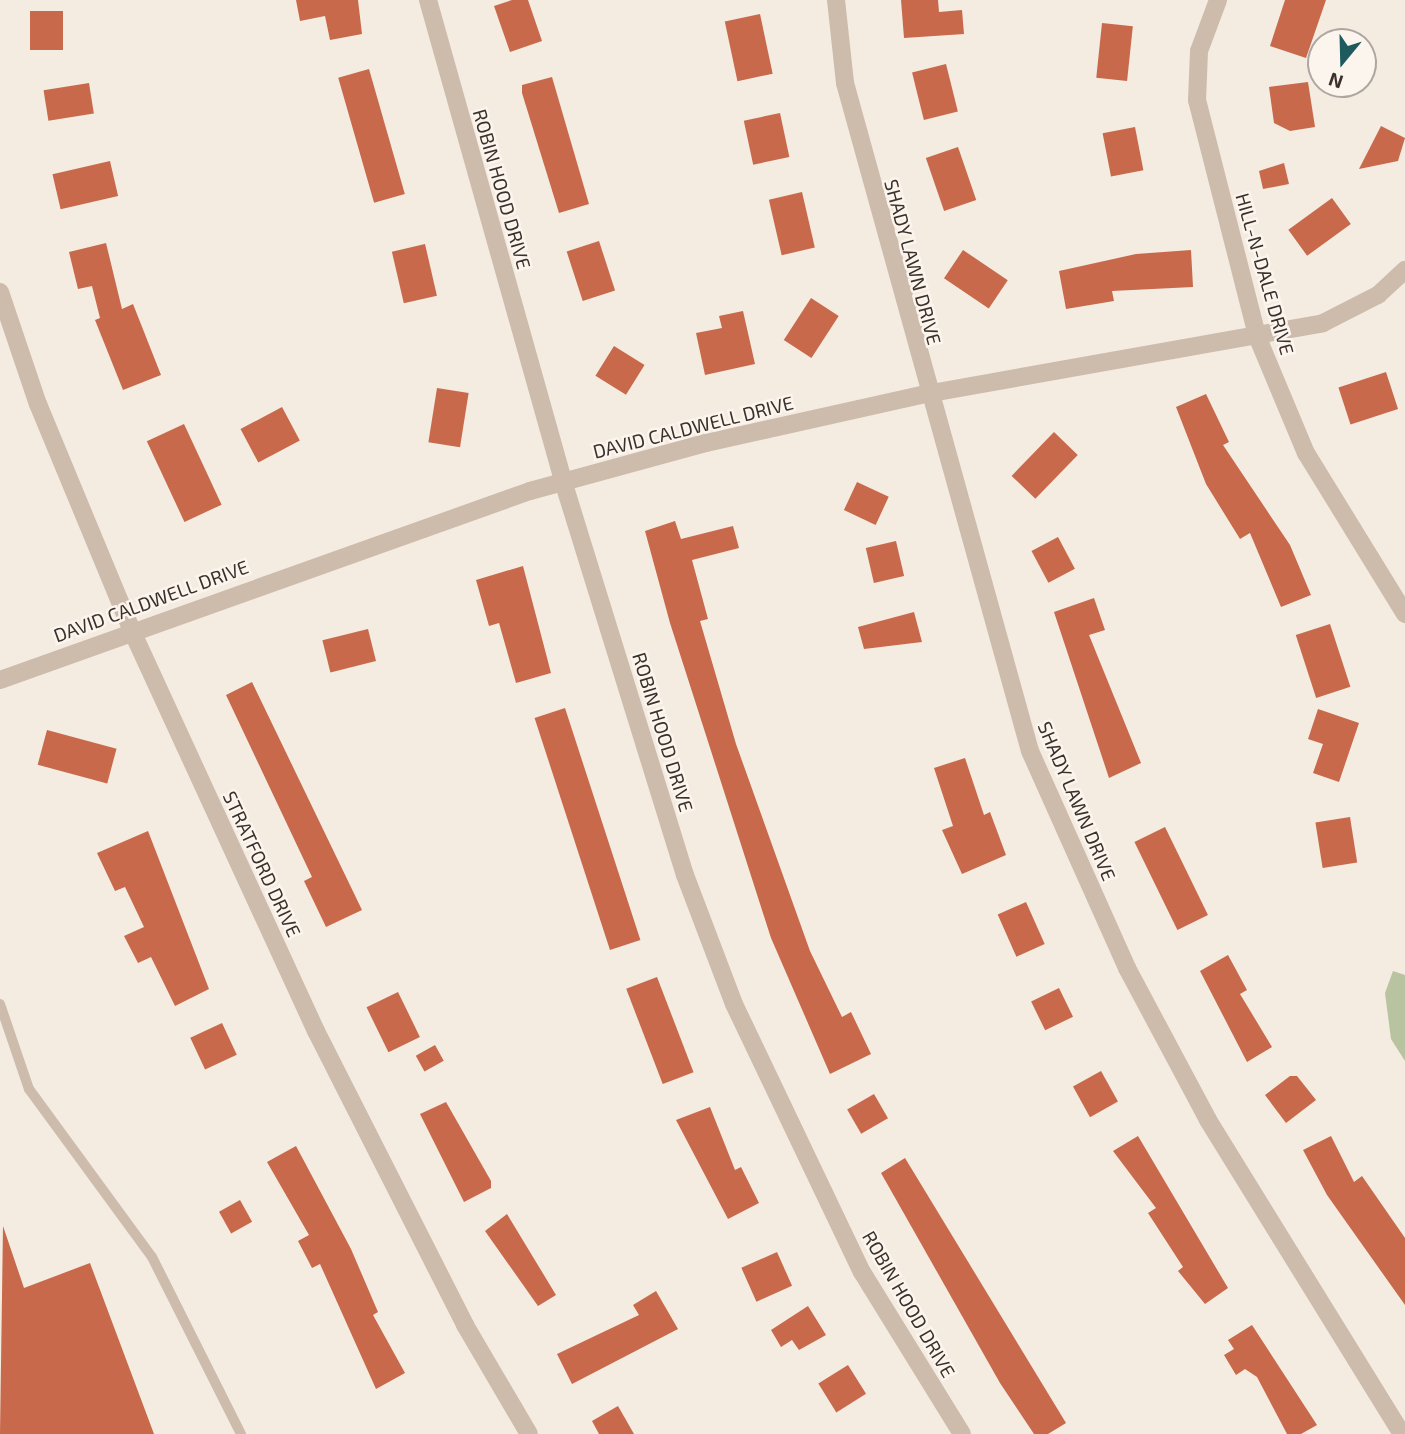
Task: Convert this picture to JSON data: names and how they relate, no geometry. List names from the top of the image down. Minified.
{"streets":{"street":["ROBIN HOOD DRIVE","SHADY LAWN DRIVE","HILL-N-DALE DRIVE","DAVID CALDWELL DRIVE","STRATFORD DRIVE"]},"crossings":[["ROBIN HOOD DRIVE","DAVID CALDWELL DRIVE"],["SHADY LAWN DRIVE","DAVID CALDWELL DRIVE"],["HILL-N-DALE DRIVE","DAVID CALDWELL DRIVE"],["DAVID CALDWELL DRIVE","STRATFORD DRIVE"]],"north":"bottom"}
